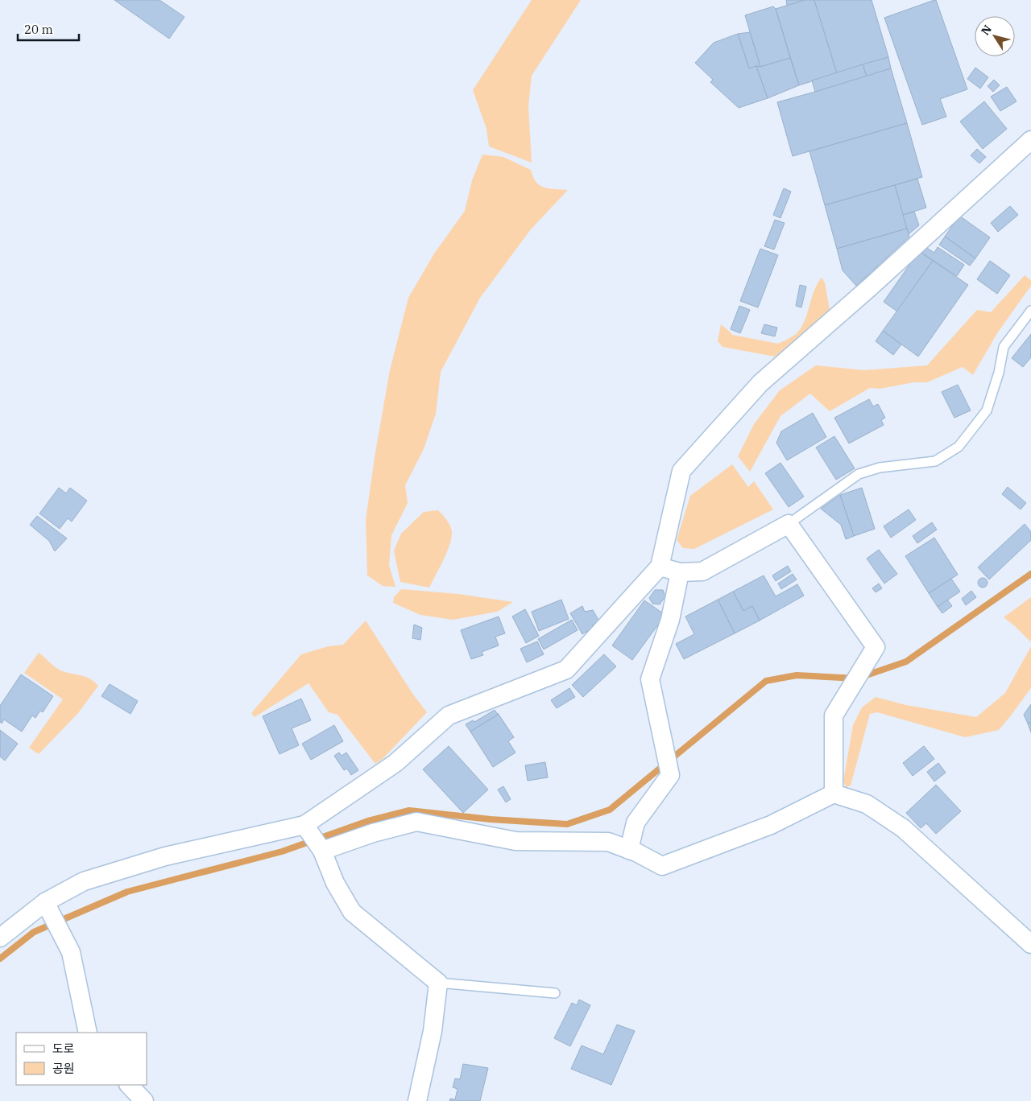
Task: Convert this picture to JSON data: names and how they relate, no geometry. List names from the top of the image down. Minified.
{"legend":["도로","공원"],"scale_bar":"20 m","north":"top left"}
